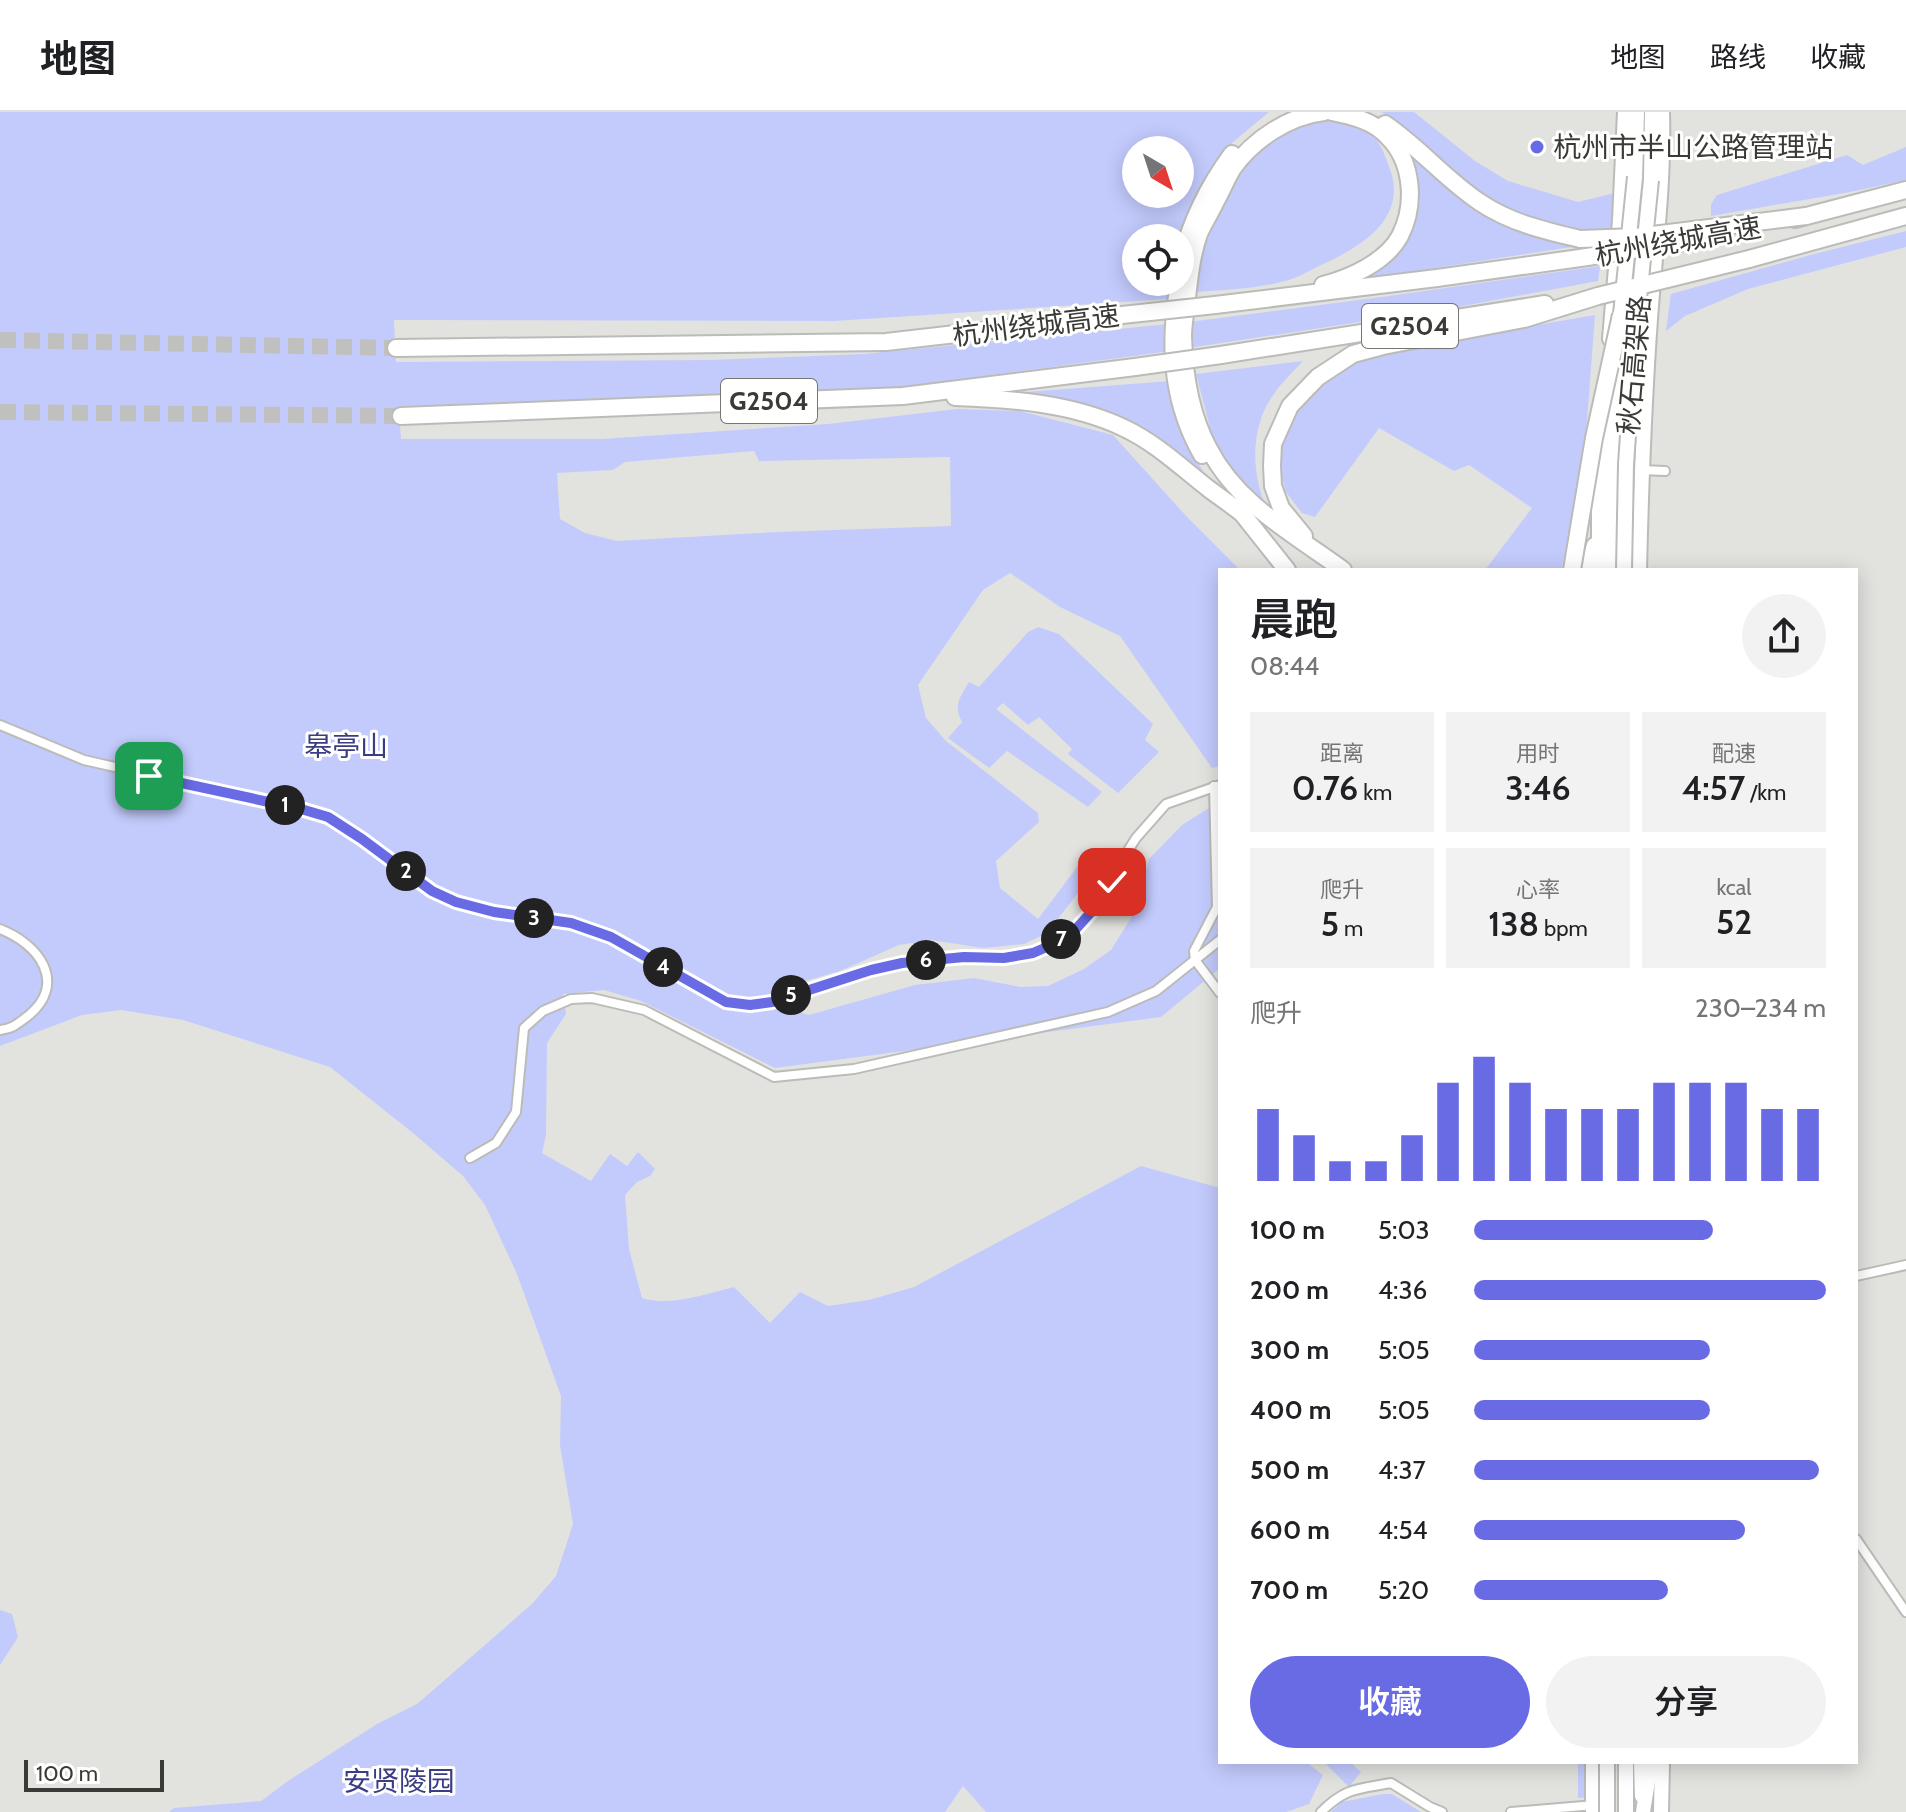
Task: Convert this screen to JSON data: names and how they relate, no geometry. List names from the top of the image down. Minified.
{"streets":{"highway":["杭州绕城高速","G2504"],"main road":["秋石高架路"]},"parks":["皋亭山","安贤陵园"],"places":["杭州市半山公路管理站"],"scale_bar":"100 m","north":"bottom right","page":{"header":"地图","nav":["地图","路线","收藏"],"heading":["晨跑","08:44"],"stats":[["距离","0.76 km"],["用时","3:46"],["配速","4:57 /km"],["爬升","5 m"],["心率","138 bpm"],["kcal","52"]],"pins":["1","2","3","7","6","4","5"],"chart":["爬升","230–234 m"],"list":[{"name":"100 m","note":"5:03"},{"name":"200 m","note":"4:36"},{"name":"300 m","note":"5:05"},{"name":"400 m","note":"5:05"},{"name":"500 m","note":"4:37"},{"name":"600 m","note":"4:54"},{"name":"700 m","note":"5:20"}],"buttons":["收藏","分享"],"scale":"100 m"}}
